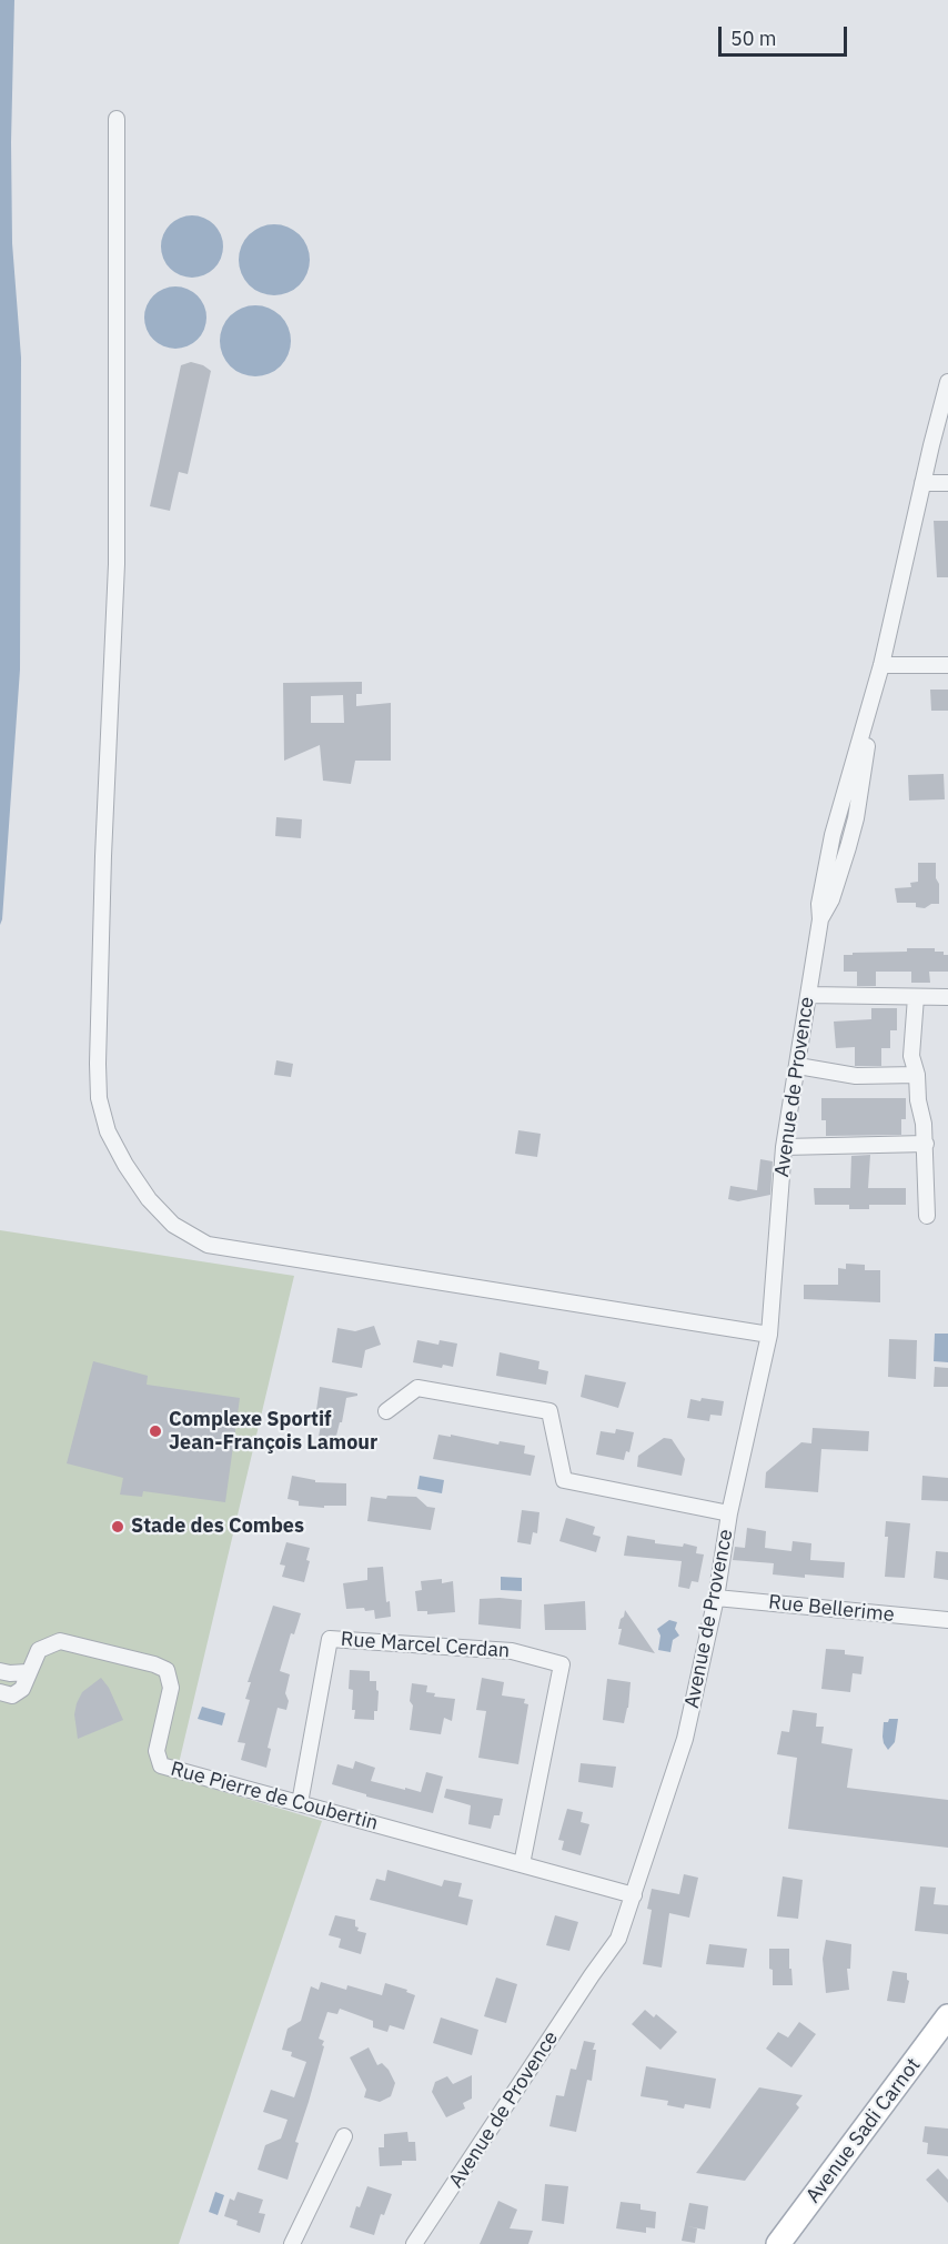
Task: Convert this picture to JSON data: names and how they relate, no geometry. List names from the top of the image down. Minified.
{"streets":{"main road":["Avenue Sadi Carnot"],"street":["Avenue de Provence","Rue Bellerime","Rue Marcel Cerdan","Rue Pierre de Coubertin"]},"crossings":[["Avenue de Provence","Rue Bellerime"],["Avenue de Provence","Rue Pierre de Coubertin"],["Rue Marcel Cerdan","Rue Pierre de Coubertin"]],"places":["Complexe Sportif Jean-François Lamour","Stade des Combes"],"scale_bar":"50 m"}
